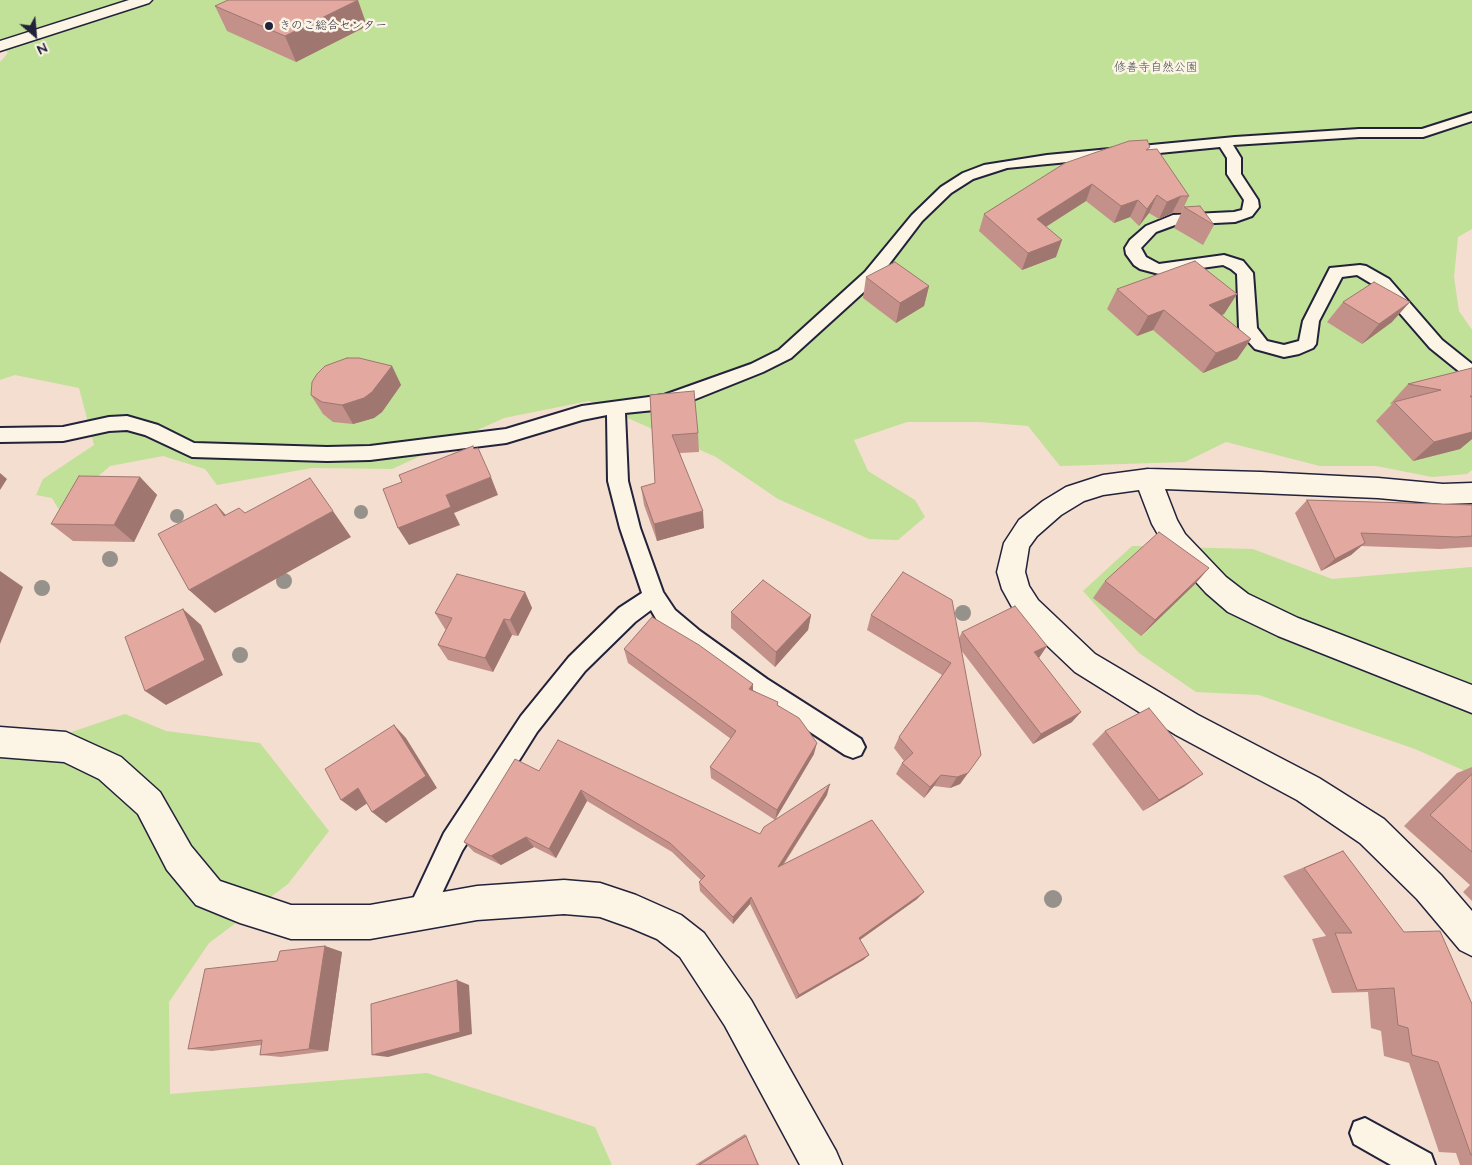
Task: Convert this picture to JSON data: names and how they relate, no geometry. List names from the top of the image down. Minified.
{"parks":["修善寺自然公園"],"places":["きのこ総合センター"],"north":"bottom right"}
